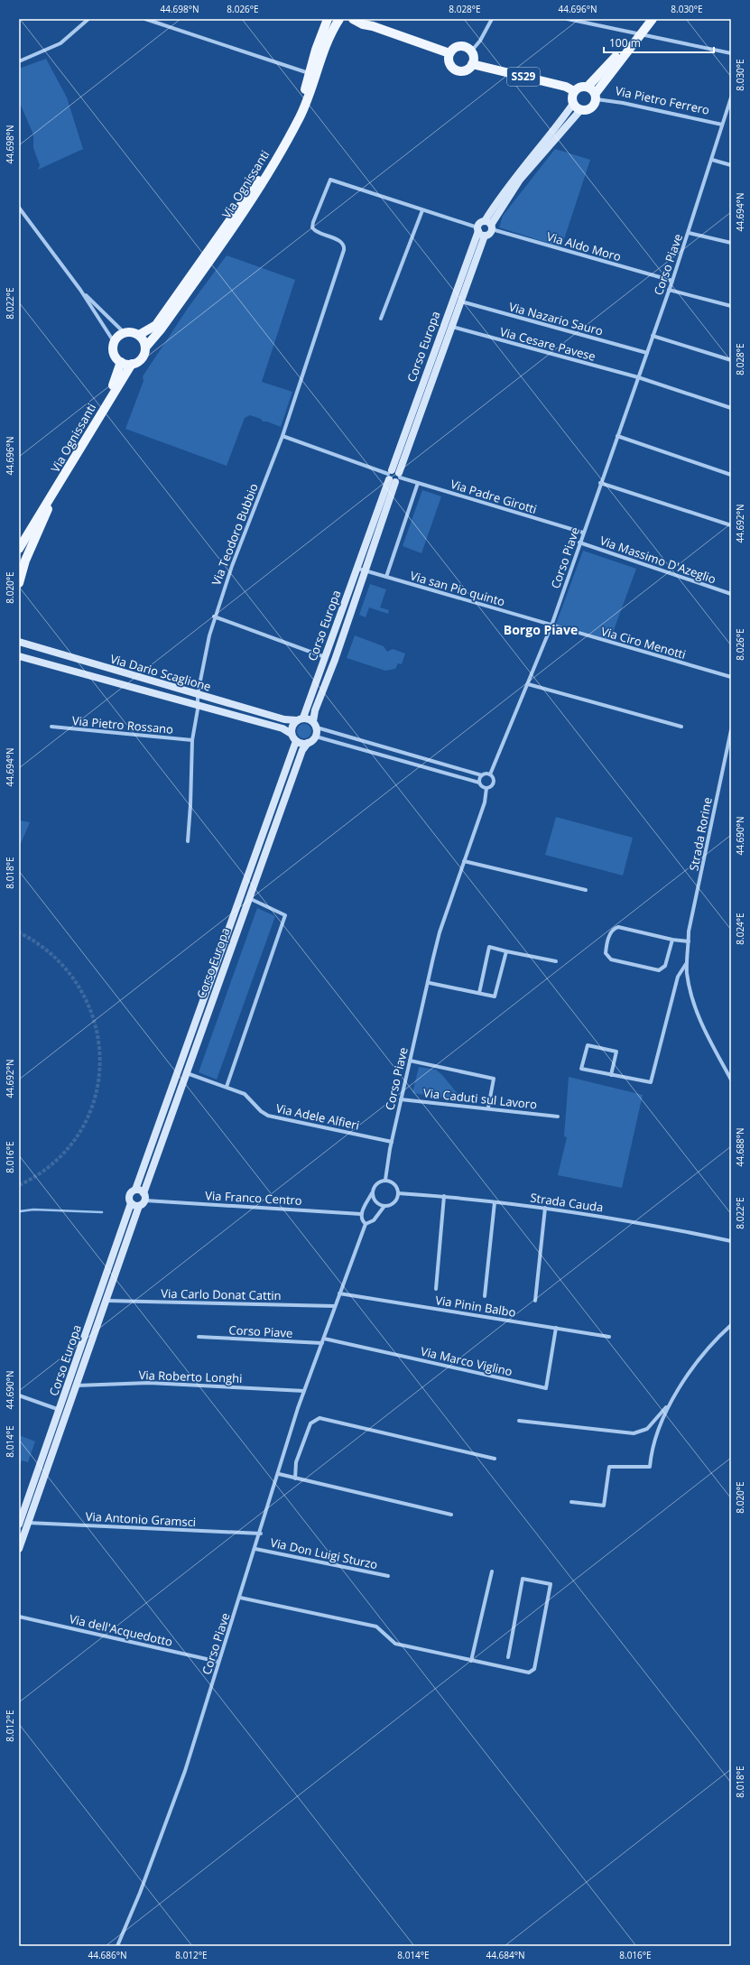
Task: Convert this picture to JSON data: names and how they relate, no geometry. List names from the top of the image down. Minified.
{"streets":{"main road":["SS29","Via Ognissanti","Corso Europa","Via Dario Scaglione"],"street":["Via Pietro Ferrero","Via Aldo Moro","Corso Piave","Via Nazario Sauro","Via Cesare Pavese","Via Padre Girotti","Via Teodoro Bubbio","Via Massimo D'Azeglio","Via san Pio quinto","Via Ciro Menotti","Via Pietro Rossano","Strada Rorine","Via Caduti sul Lavoro","Via Adele Alfieri","Via Franco Centro","Strada Cauda","Via Carlo Donat Cattin","Via Pinin Balbo","Via Marco Viglino","Via Roberto Longhi","Via Antonio Gramsci","Via Don Luigi Sturzo","Via dell'Acquedotto"]},"crossings":[["SS29","Via Pietro Ferrero"],["SS29","Corso Europa"],["Via Pietro Ferrero","Corso Piave"],["Via Pietro Ferrero","Corso Europa"],["Via Aldo Moro","Corso Piave"],["Via Aldo Moro","Corso Europa"],["Corso Piave","Via Nazario Sauro"],["Corso Piave","Via Cesare Pavese"],["Corso Piave","Via Padre Girotti"],["Corso Piave","Via Massimo D'Azeglio"],["Corso Piave","Via san Pio quinto"],["Corso Piave","Via Ciro Menotti"],["Corso Piave","Via Caduti sul Lavoro"],["Corso Piave","Via Adele Alfieri"],["Corso Piave","Strada Cauda"],["Corso Piave","Via Carlo Donat Cattin"],["Corso Piave","Via Pinin Balbo"],["Corso Piave","Via Marco Viglino"],["Corso Piave","Via Roberto Longhi"],["Corso Piave","Via Antonio Gramsci"],["Corso Piave","Via Don Luigi Sturzo"],["Corso Piave","Via dell'Acquedotto"],["Via Nazario Sauro","Corso Europa"],["Via Cesare Pavese","Corso Europa"],["Corso Europa","Via Padre Girotti"],["Corso Europa","Via san Pio quinto"],["Corso Europa","Via Dario Scaglione"],["Corso Europa","Via Adele Alfieri"],["Corso Europa","Via Franco Centro"],["Corso Europa","Via Carlo Donat Cattin"],["Corso Europa","Via Roberto Longhi"],["Corso Europa","Via Antonio Gramsci"],["Via Padre Girotti","Via Teodoro Bubbio"],["Via Teodoro Bubbio","Via Dario Scaglione"],["Via Teodoro Bubbio","Via Pietro Rossano"],["Via san Pio quinto","Via Ciro Menotti"],["Via Pinin Balbo","Via Marco Viglino"]],"districts":["Borgo Piave"],"scale_bar":"100 m","coordinates":["44.698°N","8.026°E","8.028°E","44.696°N","8.030°E","44.694°N","8.022°E","44.692°N","8.020°E","44.690°N","8.018°E","8.024°E","44.688°N","8.016°E","8.014°E","8.012°E","44.686°N","44.684°N"]}
